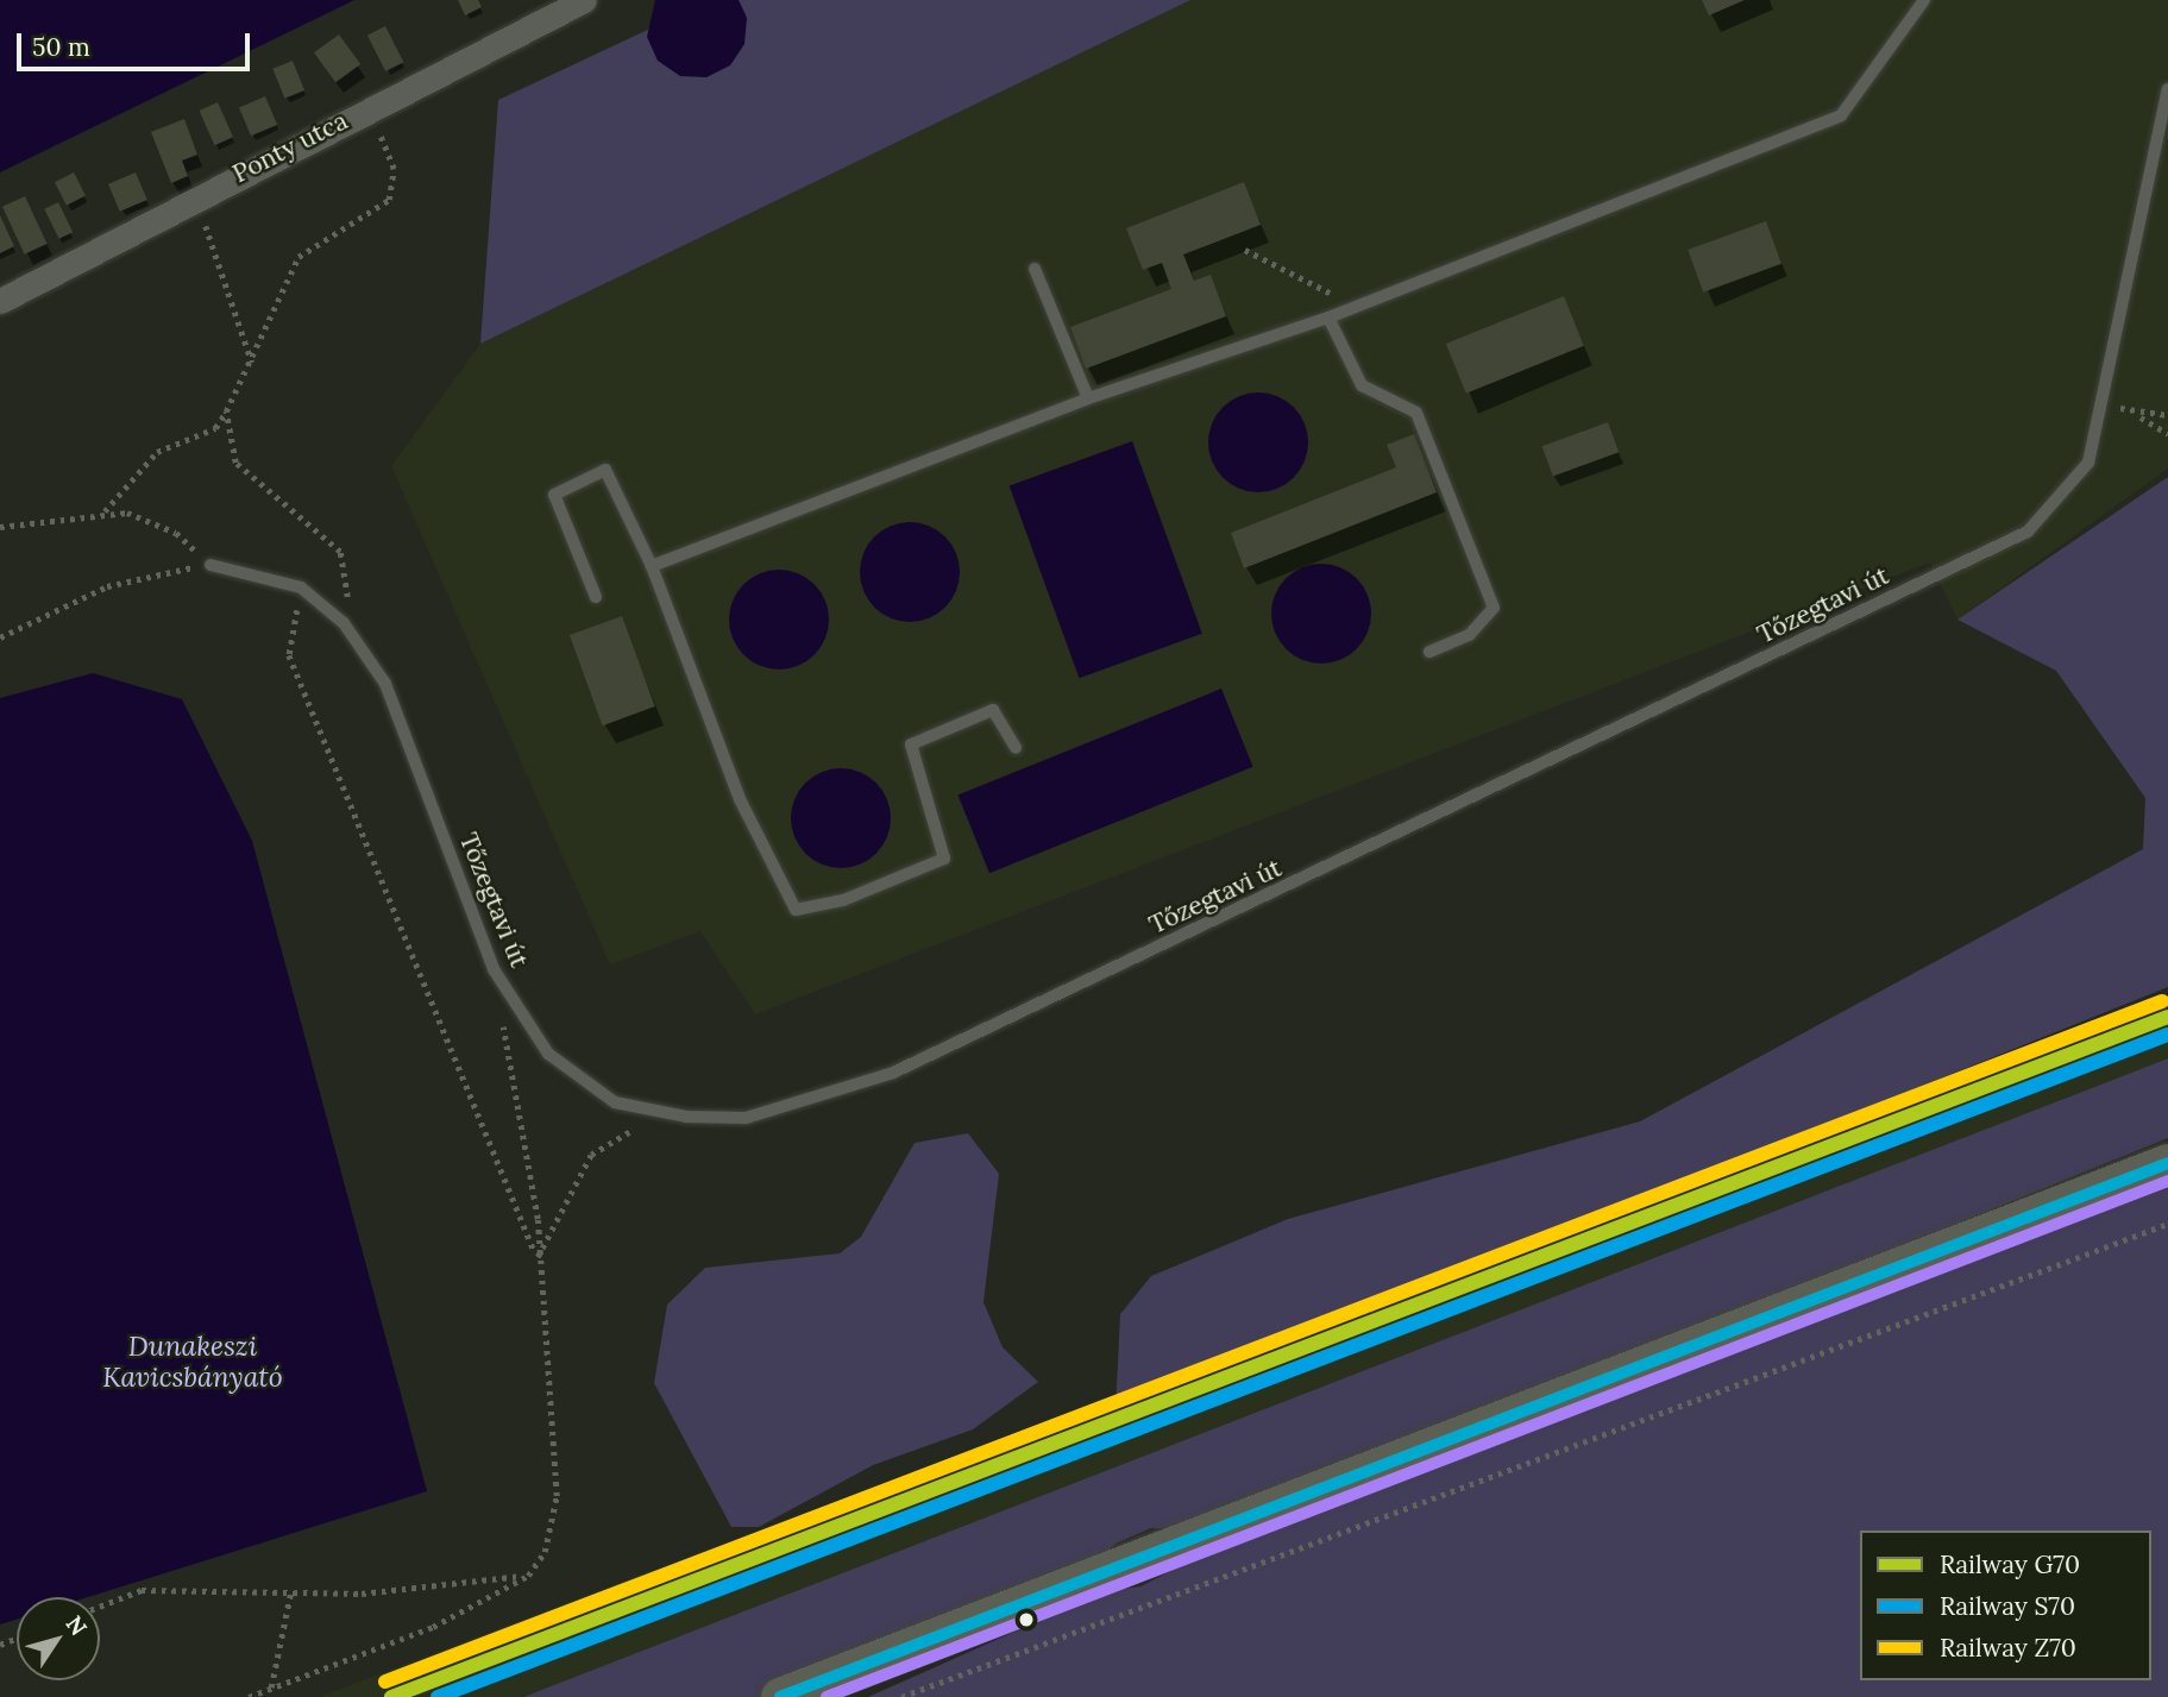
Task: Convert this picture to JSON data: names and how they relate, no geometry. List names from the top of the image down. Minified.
{"streets":{"street":["Ponty utca"],"lane":["Tőzegtavi út"]},"water":["Dunakeszi Kavicsbányató"],"lines":["rail line Z70","rail line G70","rail line S70"],"legend":["Railway G70","Railway S70","Railway Z70"],"scale_bar":"50 m","north":"top right"}
